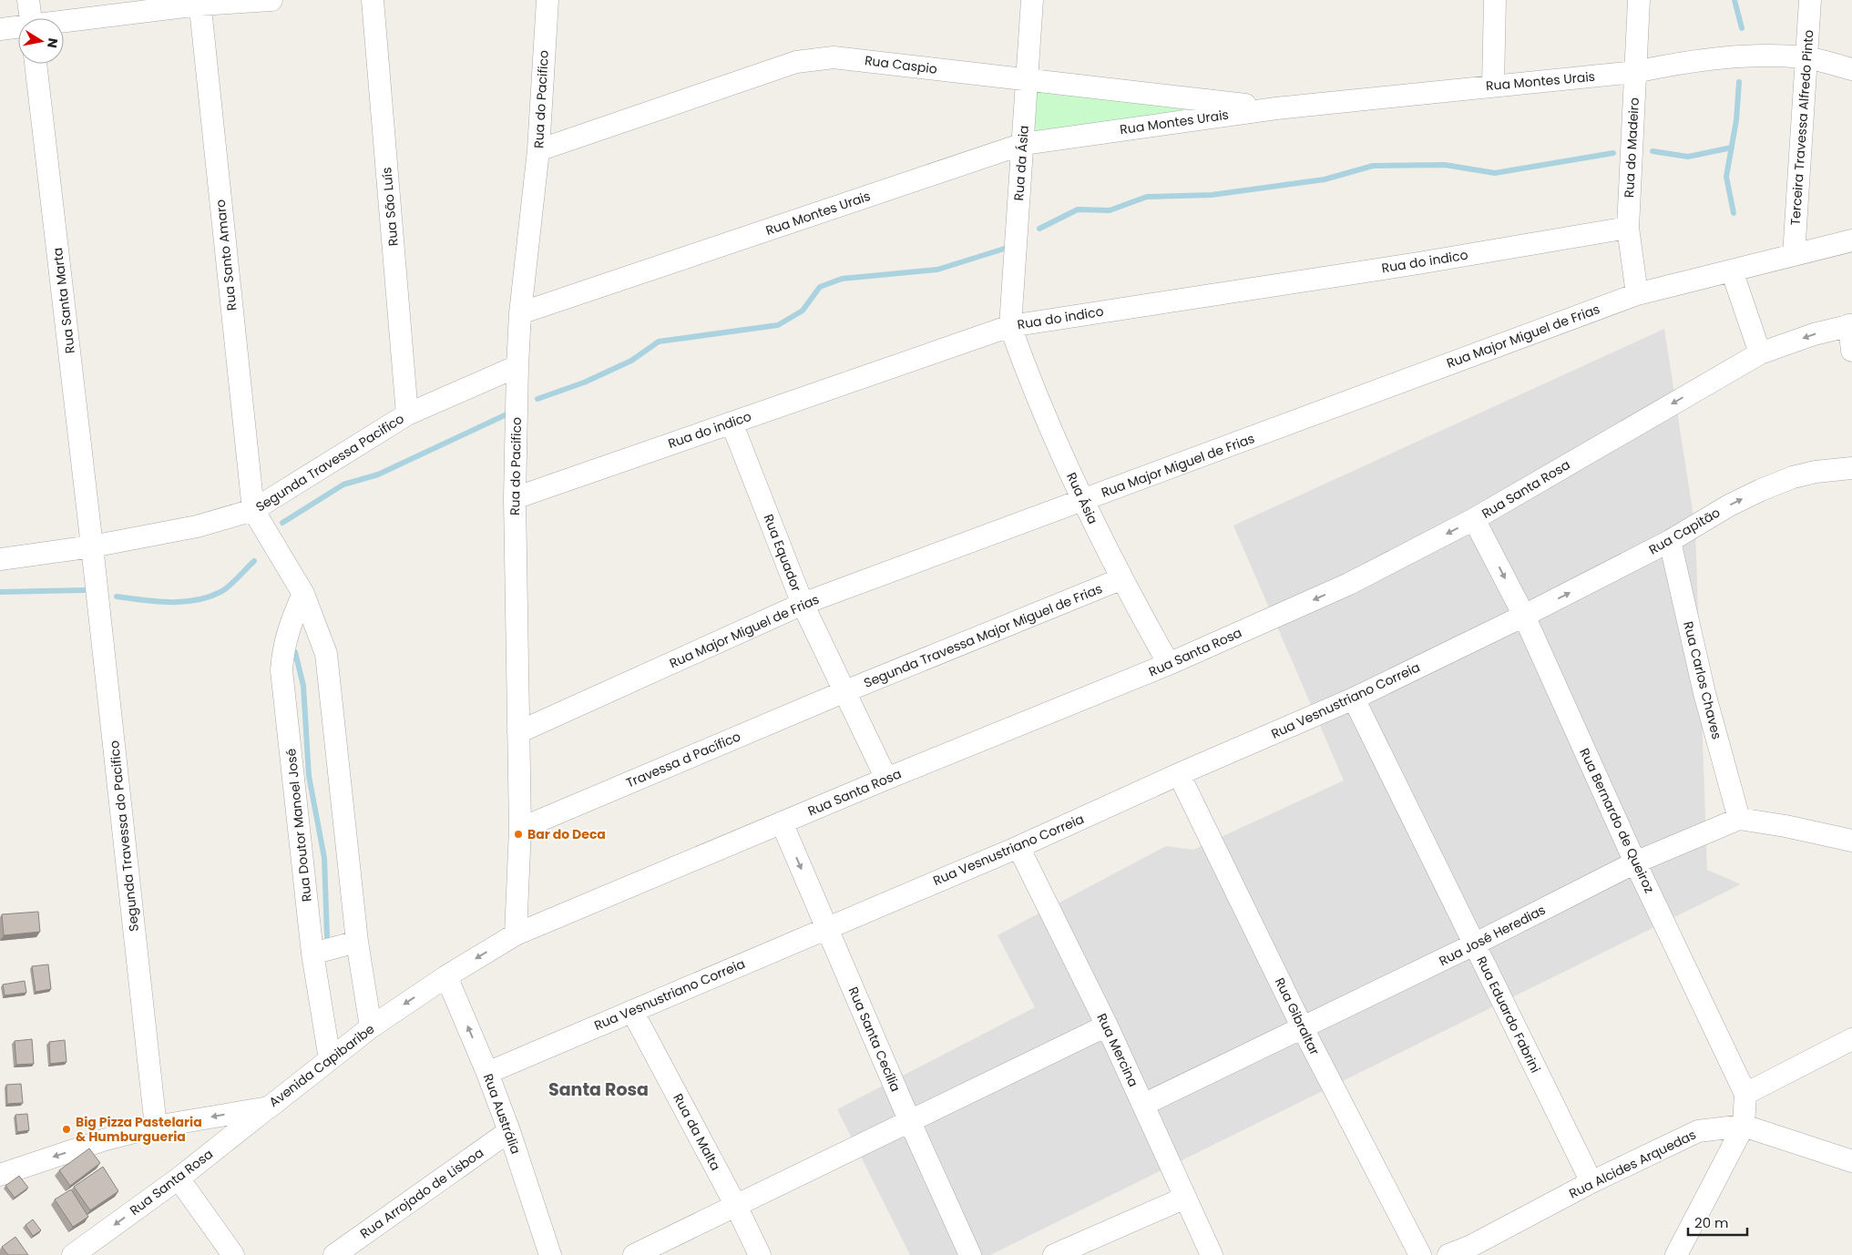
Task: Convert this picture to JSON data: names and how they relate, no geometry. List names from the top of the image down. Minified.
{"streets":{"street":["Rua Caspio","Rua Montes Urais","Rua do Pacifico","Terceira Travessa Alfredo Pinto","Rua do Madeiro","Rua da Ásia","Rua São Luís","Rua Santo Amaro","Rua do indico","Rua Santa Marta","Rua Major Miguel de Frias","Segunda Travessa Pacifico","Rua Santa Rosa","Rua Ásia","Rua Capitão","Rua Equador","Segunda Travessa Major Miguel de Frias","Rua Carlos Chaves","Rua Vesnustriano Correia","Travessa d Pacífico","Rua Bernardo de Queiroz","Rua Doutor Manoel José","Segunda Travessa do Pacifico","Rua José Heredias","Rua Eduardo Fabrini","Rua Gibraltar","Rua Santa Cecília","Rua Mercina","Avenida Capibaribe","Rua Austrália","Rua da Malta","Rua Alcides Arquedas","Rua Arrojado de Lisboa"]},"crossings":[["Rua Caspio","Rua Montes Urais"],["Rua Caspio","Rua do Pacifico"],["Rua Caspio","Rua da Ásia"],["Rua Montes Urais","Rua do Pacifico"],["Rua Montes Urais","Terceira Travessa Alfredo Pinto"],["Rua Montes Urais","Rua do Madeiro"],["Rua Montes Urais","Rua da Ásia"],["Rua do Pacifico","Rua do indico"],["Rua do Pacifico","Rua Major Miguel de Frias"],["Rua do Pacifico","Segunda Travessa Pacifico"],["Rua do Pacifico","Rua Santa Rosa"],["Rua do Pacifico","Travessa d Pacífico"],["Rua do Pacifico","Avenida Capibaribe"],["Terceira Travessa Alfredo Pinto","Rua Major Miguel de Frias"],["Rua do Madeiro","Rua do indico"],["Rua do Madeiro","Rua Major Miguel de Frias"],["Rua da Ásia","Rua do indico"],["Rua da Ásia","Rua Ásia"],["Rua São Luís","Segunda Travessa Pacifico"],["Rua Santo Amaro","Segunda Travessa Pacifico"],["Rua do indico","Rua Ásia"],["Rua do indico","Rua Equador"],["Rua Santa Marta","Segunda Travessa Pacifico"],["Rua Santa Marta","Segunda Travessa do Pacifico"],["Rua Major Miguel de Frias","Rua Ásia"],["Rua Major Miguel de Frias","Rua Equador"],["Segunda Travessa Pacifico","Segunda Travessa do Pacifico"],["Rua Santa Rosa","Rua Ásia"],["Rua Santa Rosa","Rua Equador"],["Rua Santa Rosa","Rua Bernardo de Queiroz"],["Rua Santa Rosa","Rua Santa Cecília"],["Rua Santa Rosa","Avenida Capibaribe"],["Rua Ásia","Segunda Travessa Major Miguel de Frias"],["Rua Capitão","Rua Carlos Chaves"],["Rua Capitão","Rua Vesnustriano Correia"],["Rua Capitão","Rua Bernardo de Queiroz"],["Rua Equador","Segunda Travessa Major Miguel de Frias"],["Rua Equador","Travessa d Pacífico"],["Segunda Travessa Major Miguel de Frias","Travessa d Pacífico"],["Rua Carlos Chaves","Rua José Heredias"],["Rua Vesnustriano Correia","Rua Bernardo de Queiroz"],["Rua Vesnustriano Correia","Rua Eduardo Fabrini"],["Rua Vesnustriano Correia","Rua Gibraltar"],["Rua Vesnustriano Correia","Rua Santa Cecília"],["Rua Vesnustriano Correia","Rua Mercina"],["Rua Vesnustriano Correia","Rua Austrália"],["Rua Vesnustriano Correia","Rua da Malta"],["Rua Bernardo de Queiroz","Rua José Heredias"],["Rua Bernardo de Queiroz","Rua Alcides Arquedas"],["Rua Doutor Manoel José","Avenida Capibaribe"],["Segunda Travessa do Pacifico","Avenida Capibaribe"],["Rua José Heredias","Rua Eduardo Fabrini"],["Rua José Heredias","Rua Gibraltar"],["Rua José Heredias","Rua Mercina"],["Rua Eduardo Fabrini","Rua Alcides Arquedas"],["Avenida Capibaribe","Rua Austrália"],["Rua Austrália","Rua Arrojado de Lisboa"]],"one_way":["Rua Santa Rosa","Rua Capitão","Avenida Capibaribe","Rua Austrália"],"districts":["Santa Rosa"],"places":["Bar do Deca","Big Pizza Pastelaria & Humburgueria"],"scale_bar":"20 m","north":"right"}
